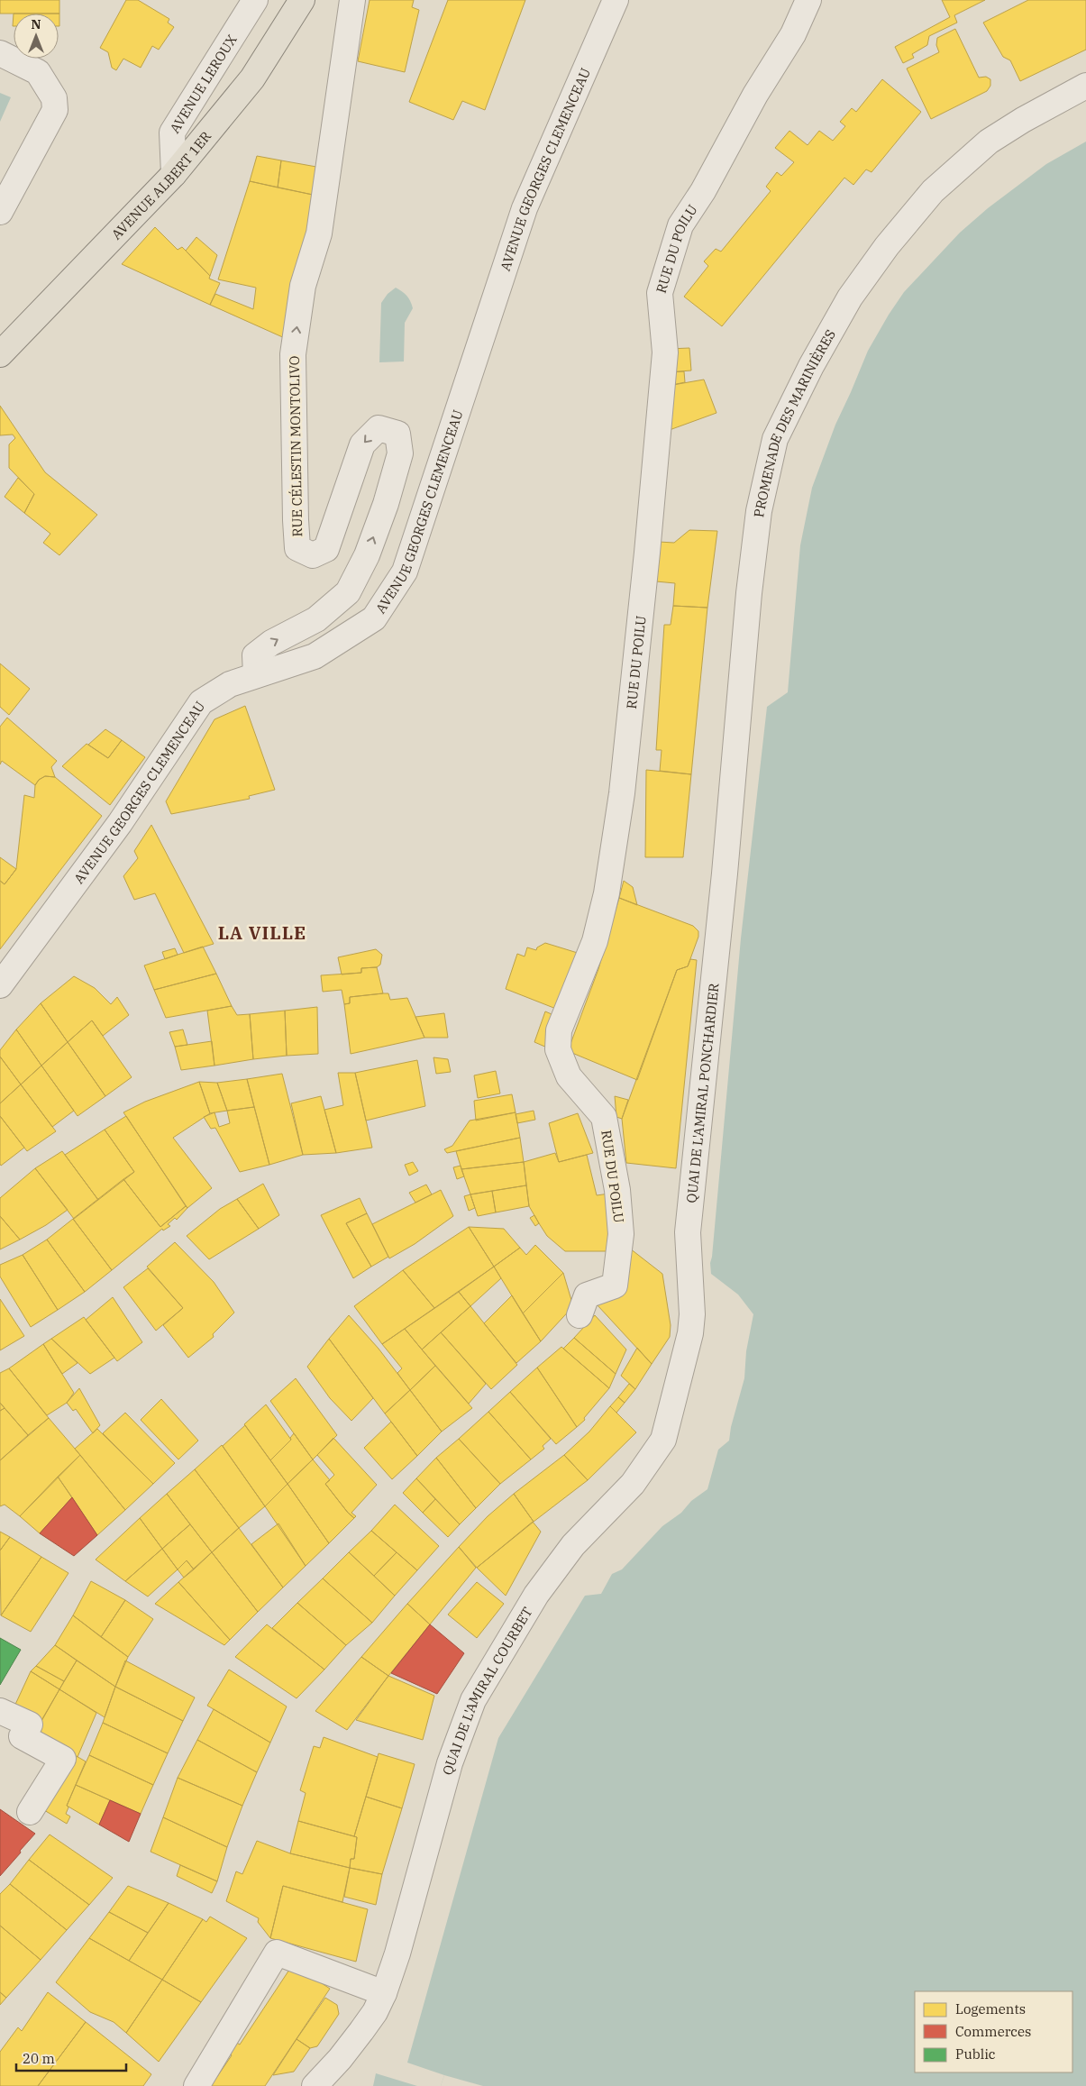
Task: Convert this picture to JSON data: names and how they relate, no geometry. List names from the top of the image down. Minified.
{"streets":{"main road":["AVENUE ALBERT 1ER"],"street":["AVENUE LEROUX","AVENUE GEORGES CLEMENCEAU","RUE DU POILU","PROMENADE DES MARINIÈRES","RUE CÉLESTIN MONTOLIVO","QUAI DE L'AMIRAL PONCHARDIER","QUAI DE L'AMIRAL COURBET"]},"crossings":[["AVENUE LEROUX","AVENUE ALBERT 1ER"],["AVENUE GEORGES CLEMENCEAU","RUE CÉLESTIN MONTOLIVO"],["PROMENADE DES MARINIÈRES","QUAI DE L'AMIRAL PONCHARDIER"],["QUAI DE L'AMIRAL PONCHARDIER","QUAI DE L'AMIRAL COURBET"]],"districts":["LA VILLE"],"legend":["Logements","Commerces","Public"],"scale_bar":"20 m","north":"top"}
